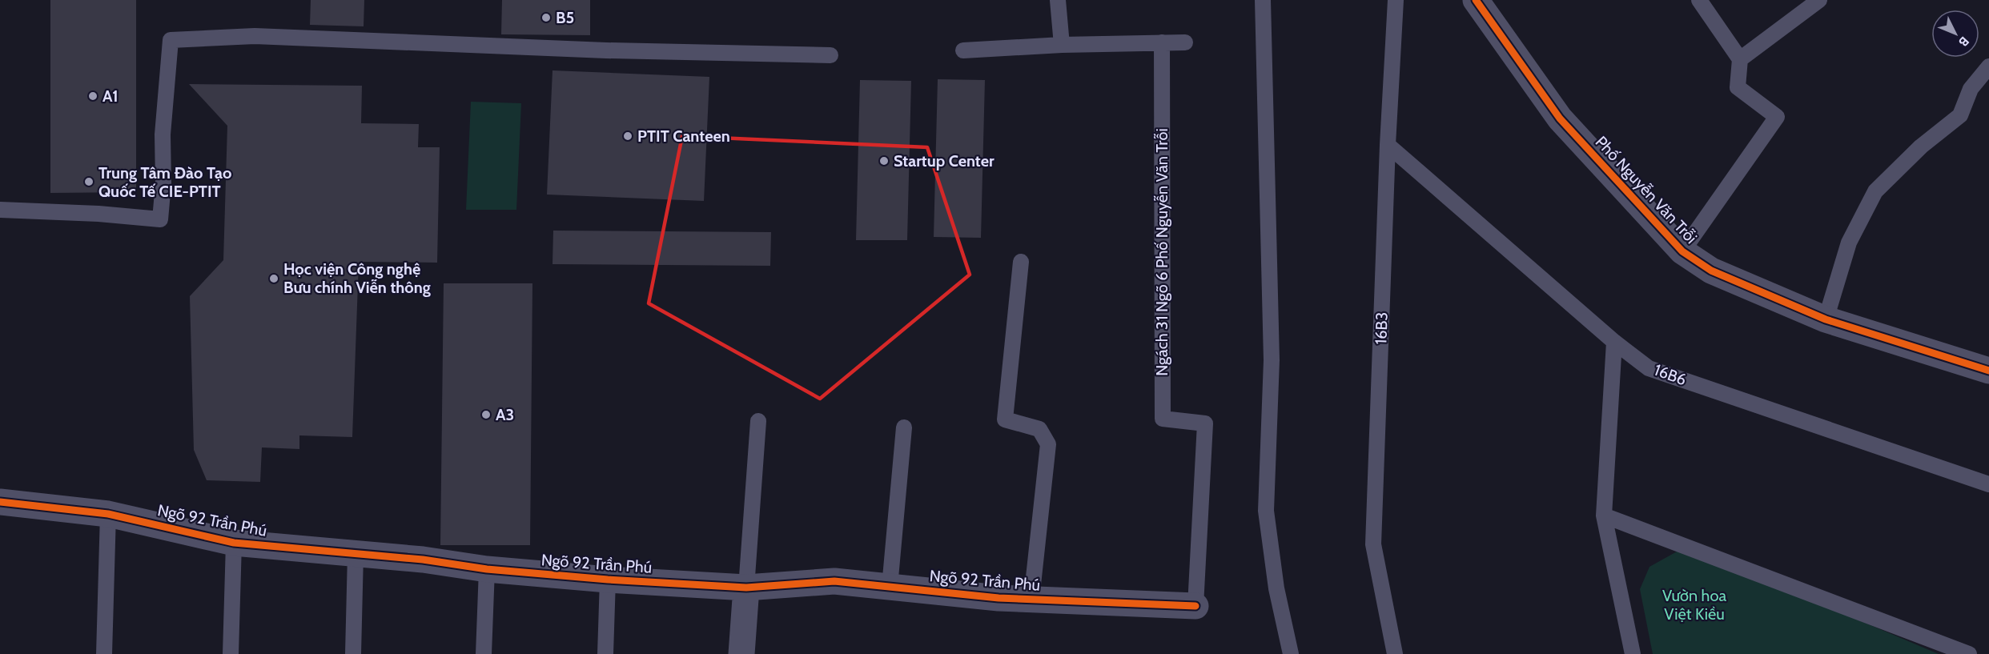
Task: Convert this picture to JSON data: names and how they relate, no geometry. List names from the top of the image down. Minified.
{"streets":{"street":["Phố Nguyễn Văn Trỗi","Ngõ 92 Trần Phú"],"lane":["Ngách 31 Ngõ 6 Phố Nguyễn Văn Trỗi","16B3","16B6"]},"crossings":[["Ngách 31 Ngõ 6 Phố Nguyễn Văn Trỗi","Ngõ 92 Trần Phú"],["16B3","16B6"]],"parks":["Vườn hoa Việt Kiều"],"places":["B5","A1","PTIT Canteen","Startup Center","Trung Tâm Đào Tạo Quốc Tế CIE-PTIT","Học viện Công nghệ Bưu chính Viễn thông","A3"],"north":"bottom right"}
